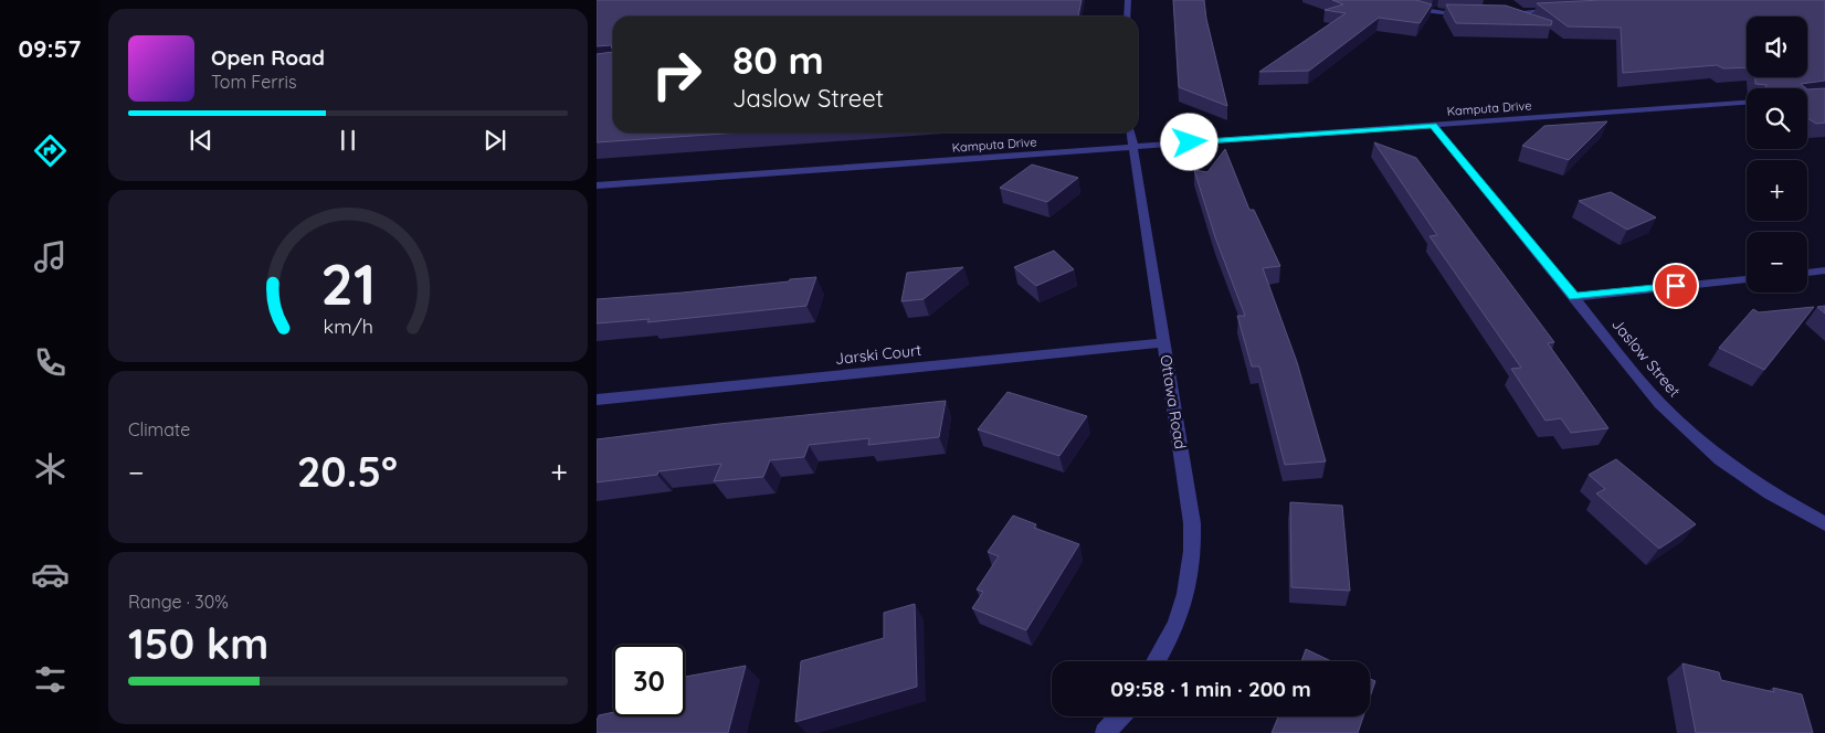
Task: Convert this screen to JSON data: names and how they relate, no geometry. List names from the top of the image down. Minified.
{"streets":{"street":["Kamputa Drive","Jarski Court","Jaslow Street","Ottawa Road"]},"crossings":[["Kamputa Drive","Jaslow Street"],["Kamputa Drive","Ottawa Road"],["Jarski Court","Ottawa Road"]],"page":{"tabs":"09:57","map_buttons":["+","−"],"turn":["80 m","Jaslow Street"],"song":["Open Road","Tom Ferris"],"tile":["Climate",["Range · 30%","150 km"]],"heat":["−","20.5°","+"],"limit":"30","trip":"09:58 · 1 min · 200 m","gauge":["21","km/h"]}}
